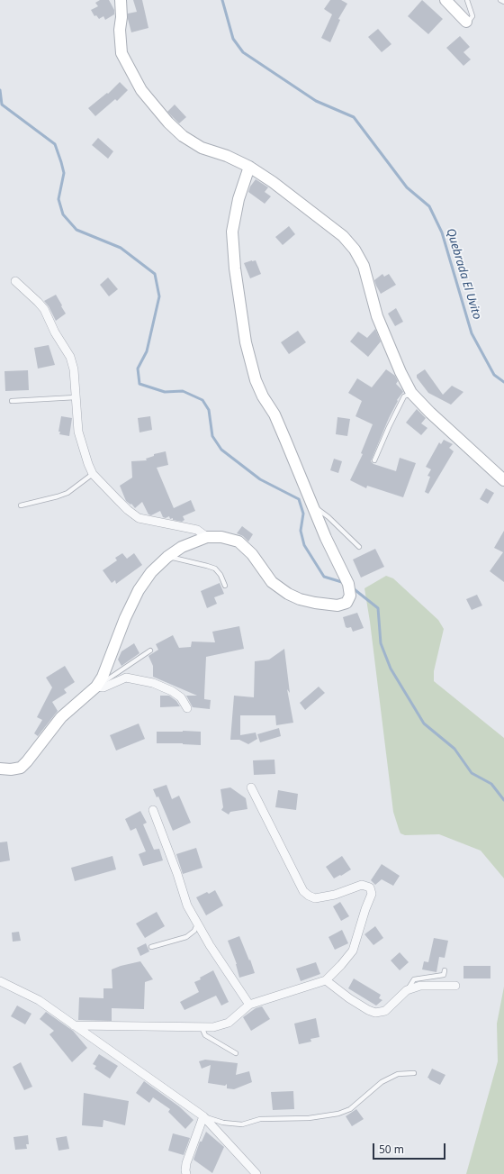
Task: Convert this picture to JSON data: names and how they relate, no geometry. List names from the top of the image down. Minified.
{"water":["Quebrada El Uvito"],"scale_bar":"50 m"}
